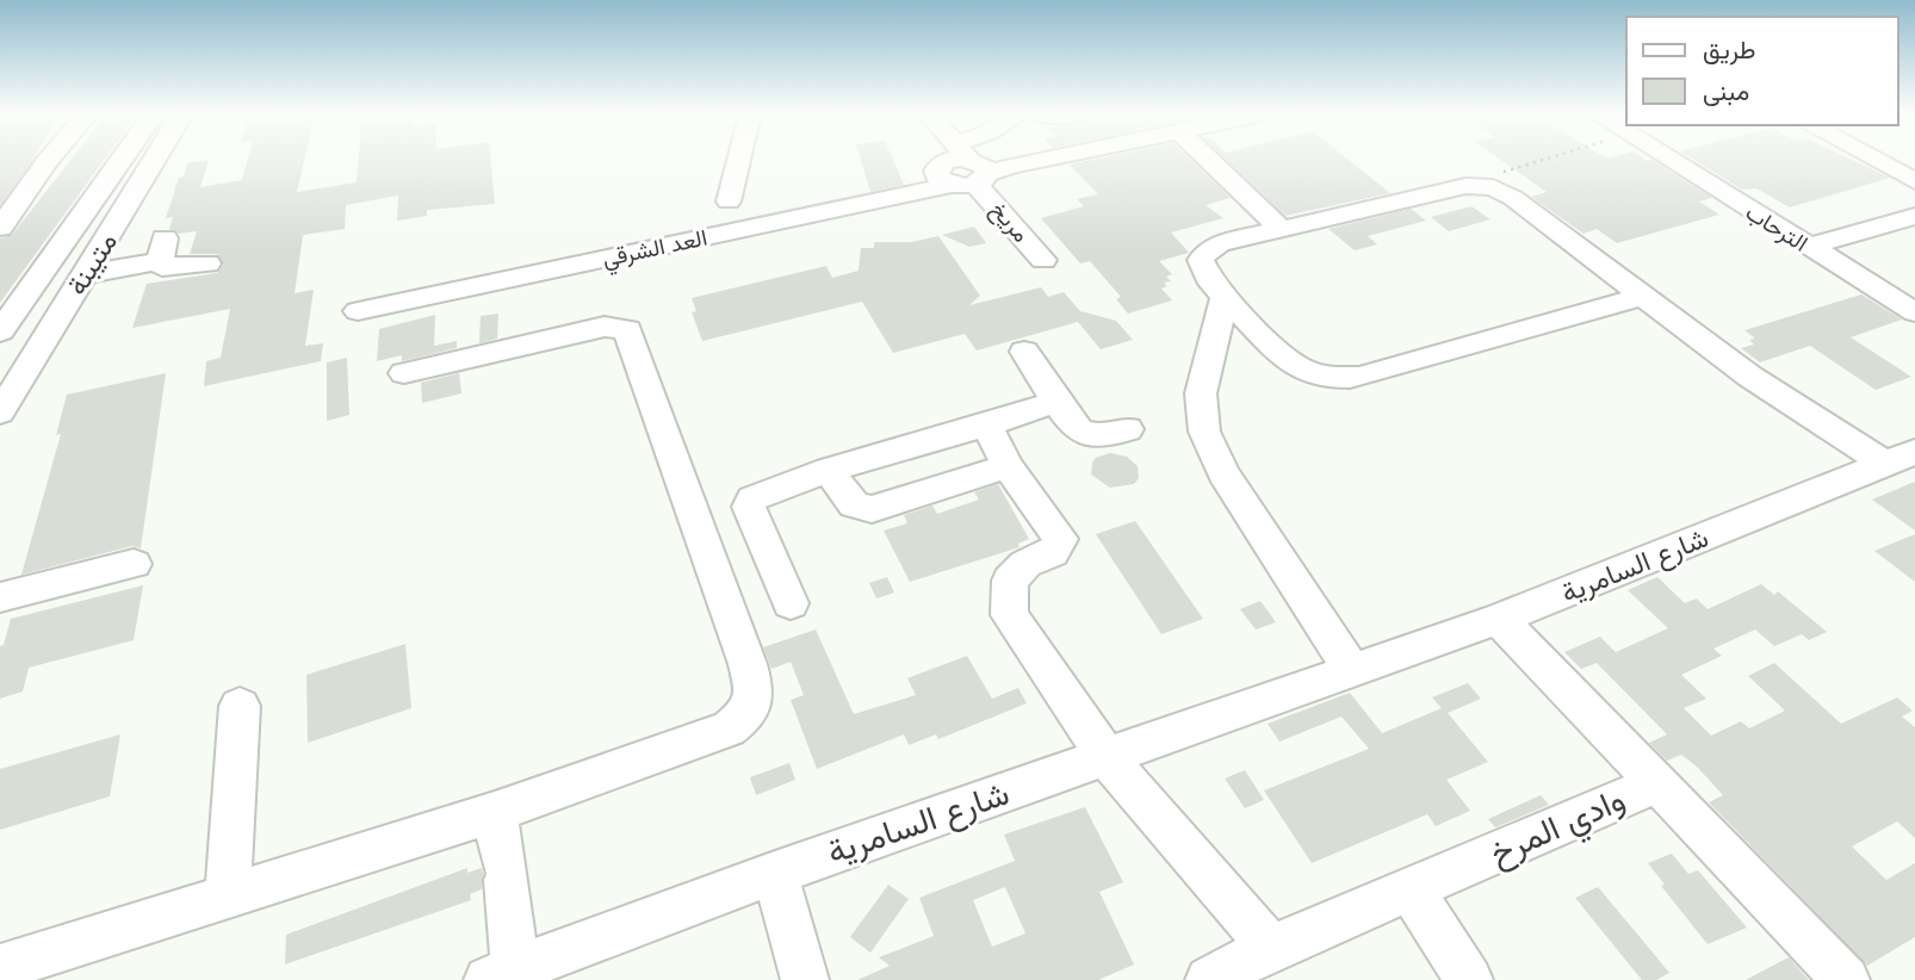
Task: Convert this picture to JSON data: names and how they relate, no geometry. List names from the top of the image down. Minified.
{"streets":{"street":["مريخ","الترحاب","العد الشرقي","متيبنة","شارع السامرية","وادي المرخ"]},"crossings":[["مريخ","العد الشرقي"]],"legend":["طريق","مبنى"]}
